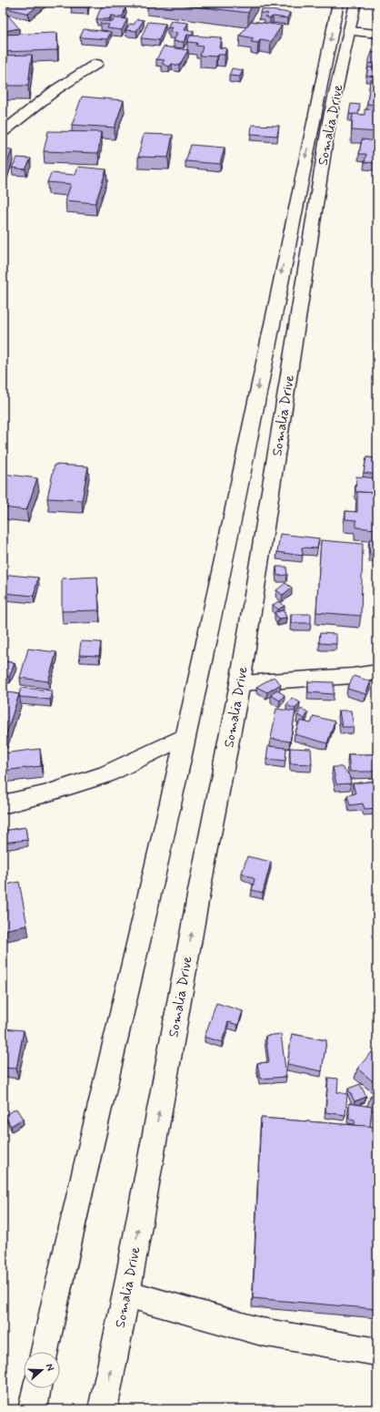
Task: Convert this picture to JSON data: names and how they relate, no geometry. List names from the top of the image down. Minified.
{"streets":{"main road":["Somalia Drive"]},"north":"right"}
